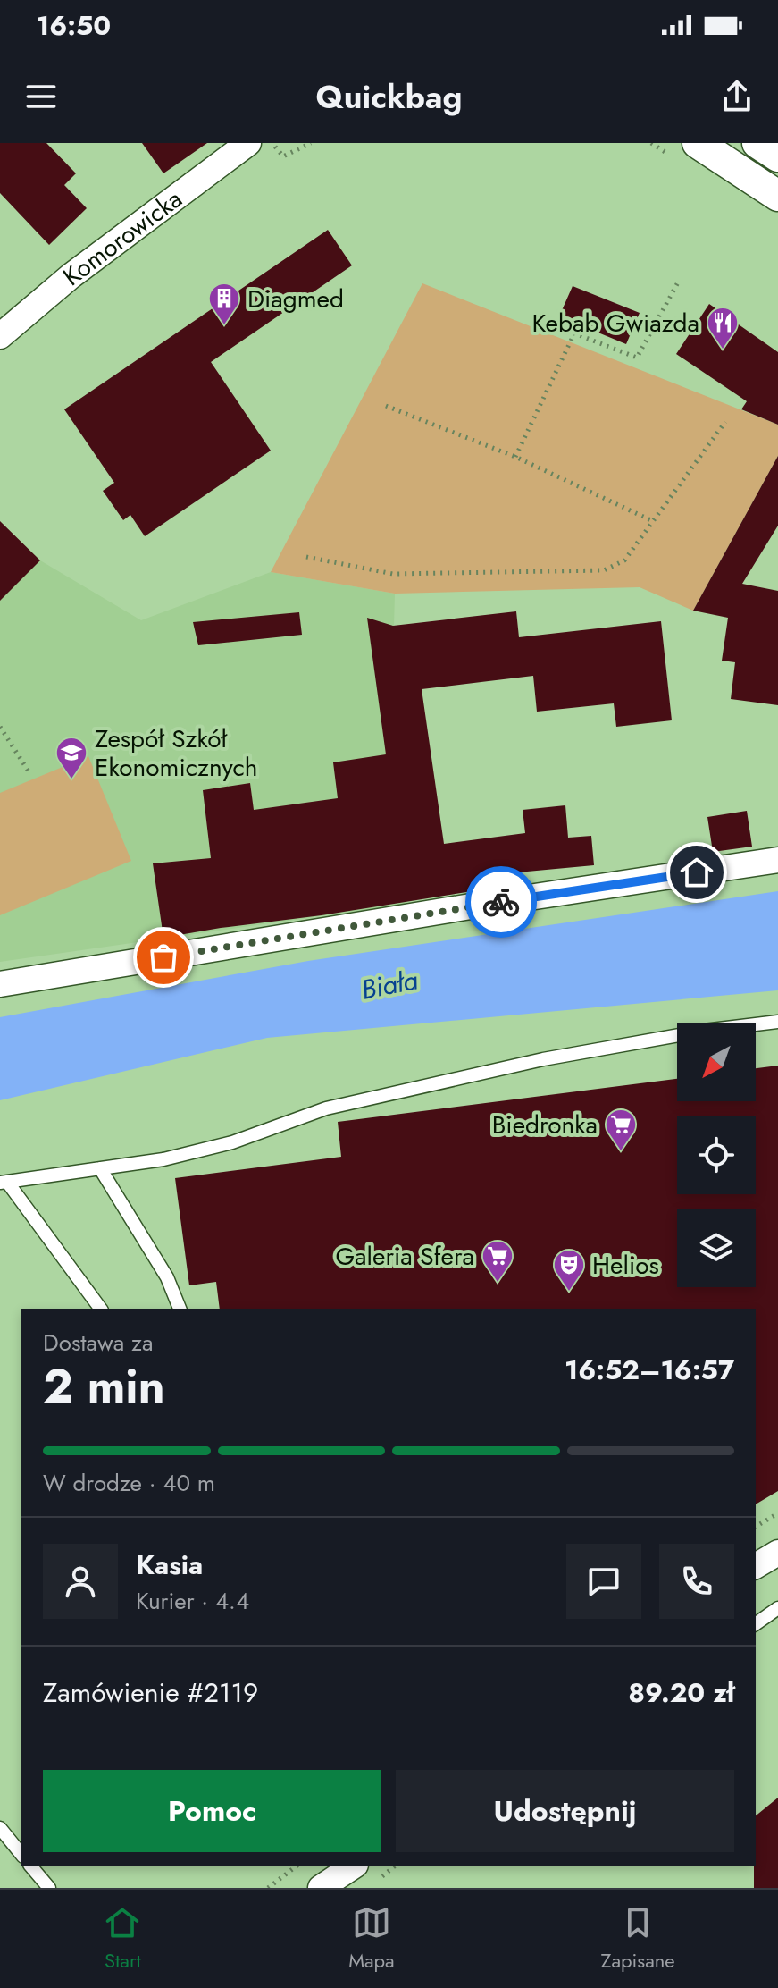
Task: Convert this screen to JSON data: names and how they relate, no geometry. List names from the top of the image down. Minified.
{"streets":{"street":["Komorowicka"]},"water":["Biała"],"places":{"building":["Diagmed"],"restaurant":["Kebab Gwiazda"],"school or university":["Zespół Szkół Ekonomicznych"],"supermarket":["Biedronka","Galeria Sfera"],"theatre":["Helios"]},"north":"bottom left","page":{"status":"16:50","header":"Quickbag","heading":["2 min","Dostawa za","16:52–16:57"],"panel":["Kasia","Kurier · 4.4","Zamówienie #2119","89.20 zł"],"bar":"W drodze · 40 m","buttons":["Pomoc","Udostępnij"],"tabs":["Start","Mapa","Zapisane"]}}
